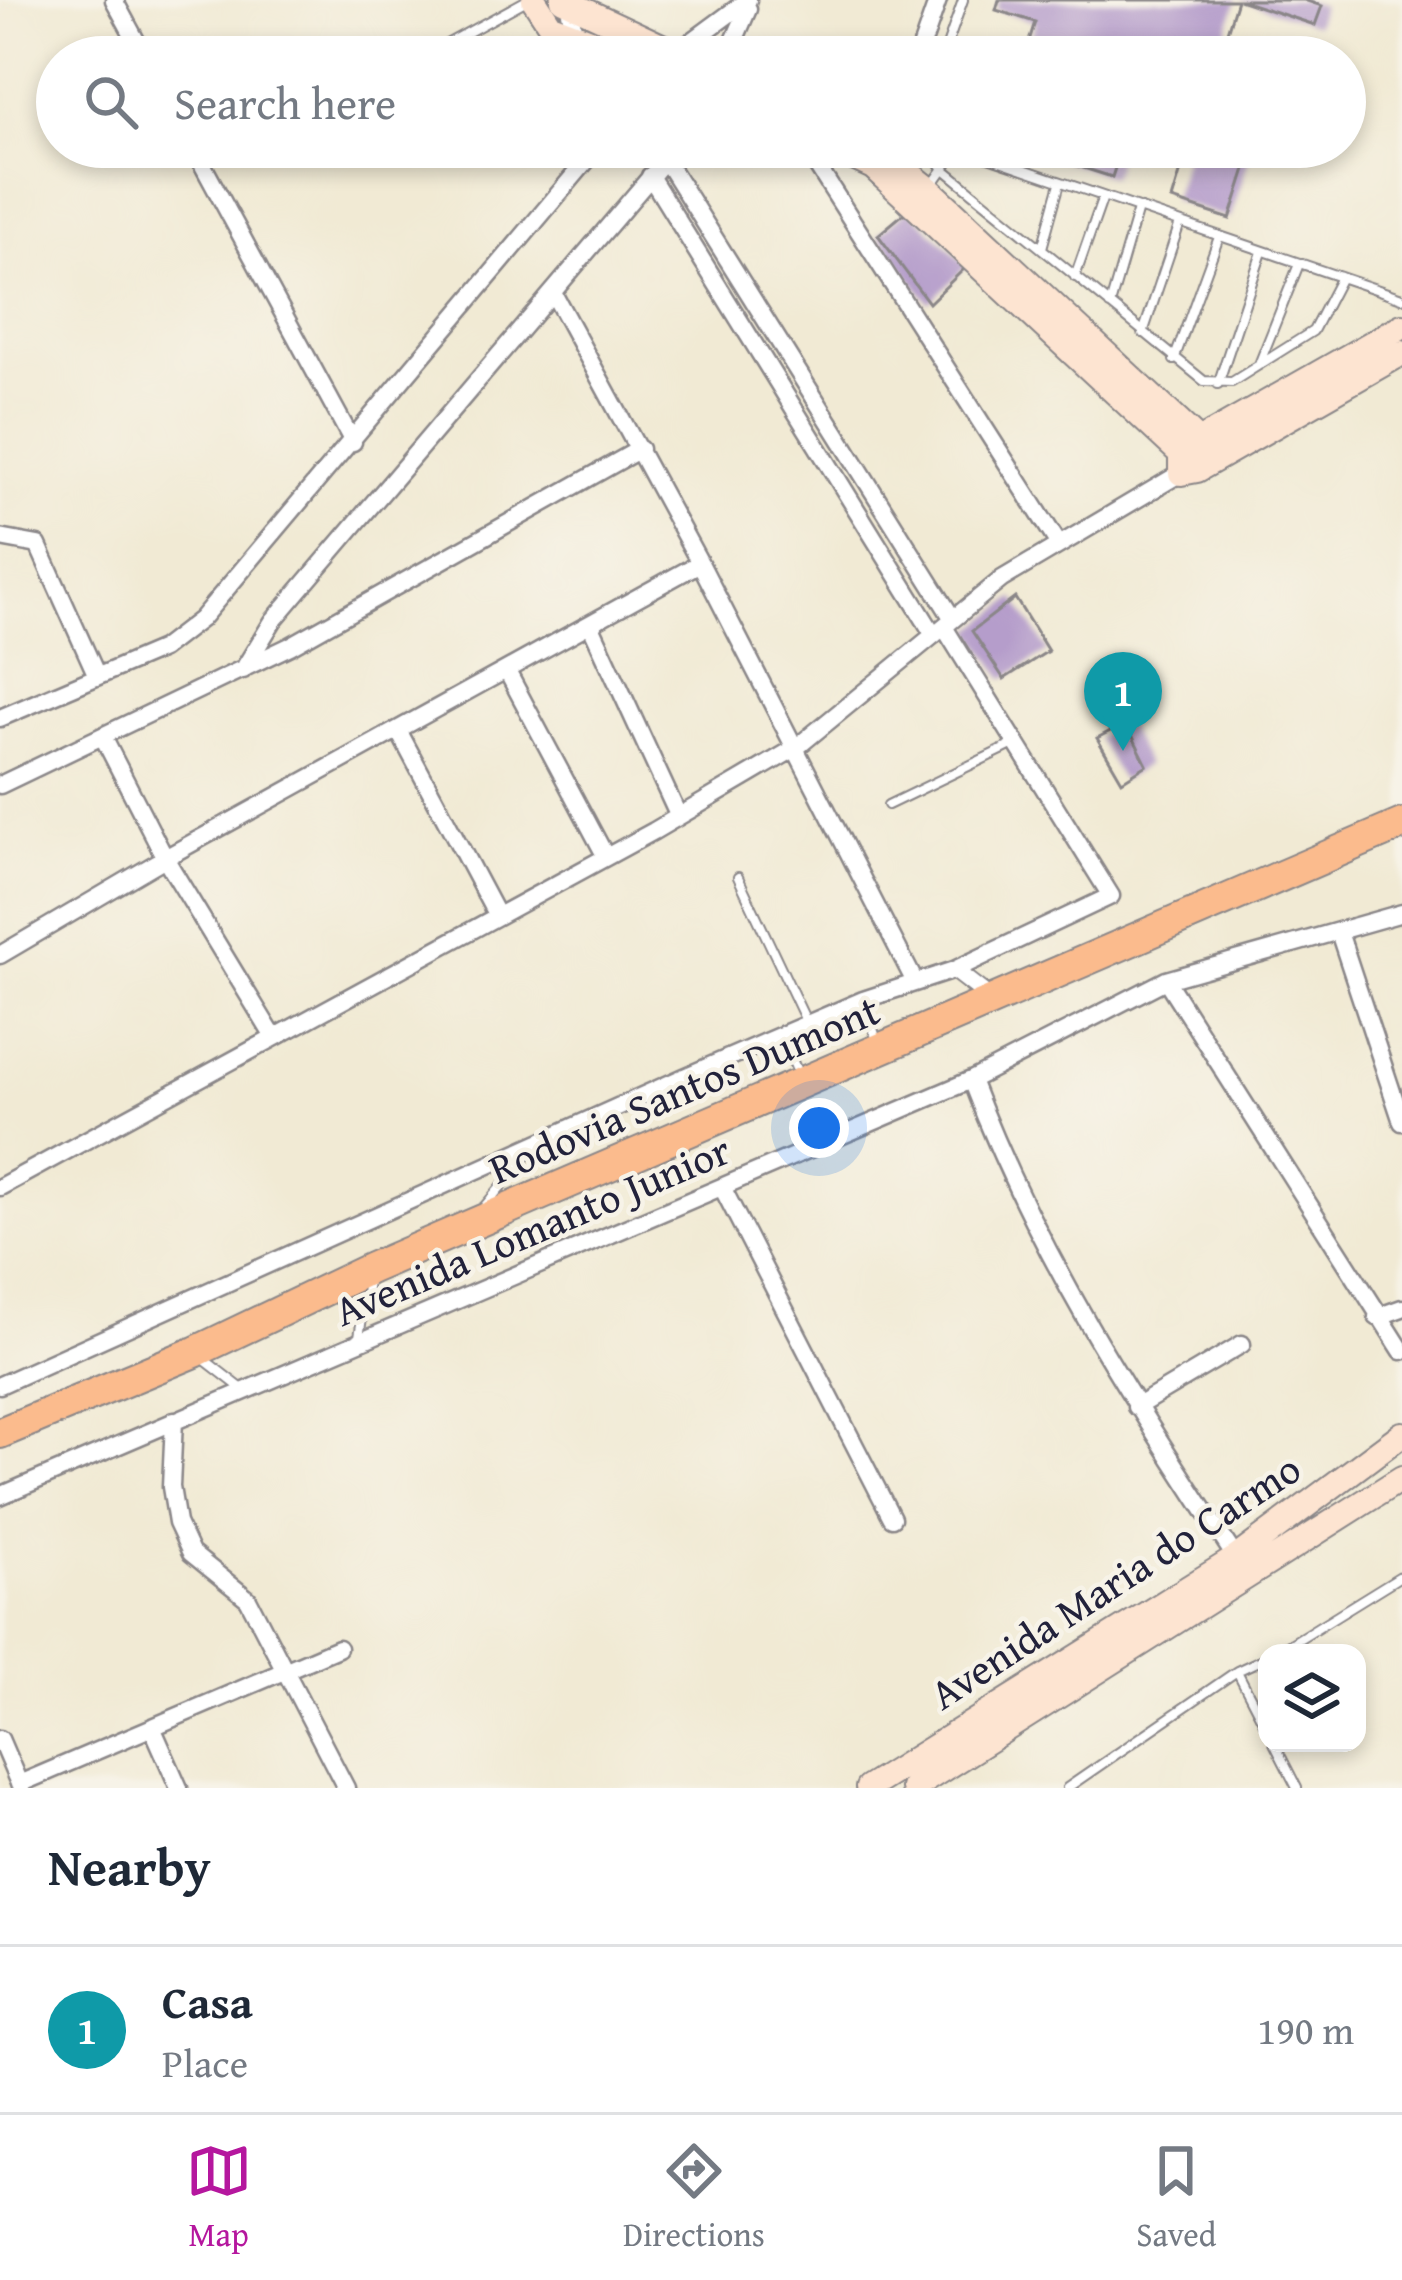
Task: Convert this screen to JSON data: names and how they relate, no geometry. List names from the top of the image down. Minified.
{"streets":{"highway":["Rodovia Santos Dumont"],"street":["Avenida Lomanto Junior","Avenida Maria do Carmo"]},"page":{"search":"Search here","pins":"1","heading":"Nearby","list":[{"mark":"1","name":"Casa","note":"Place","value":"190 m"}],"nav":["Map","Directions","Saved"]}}
